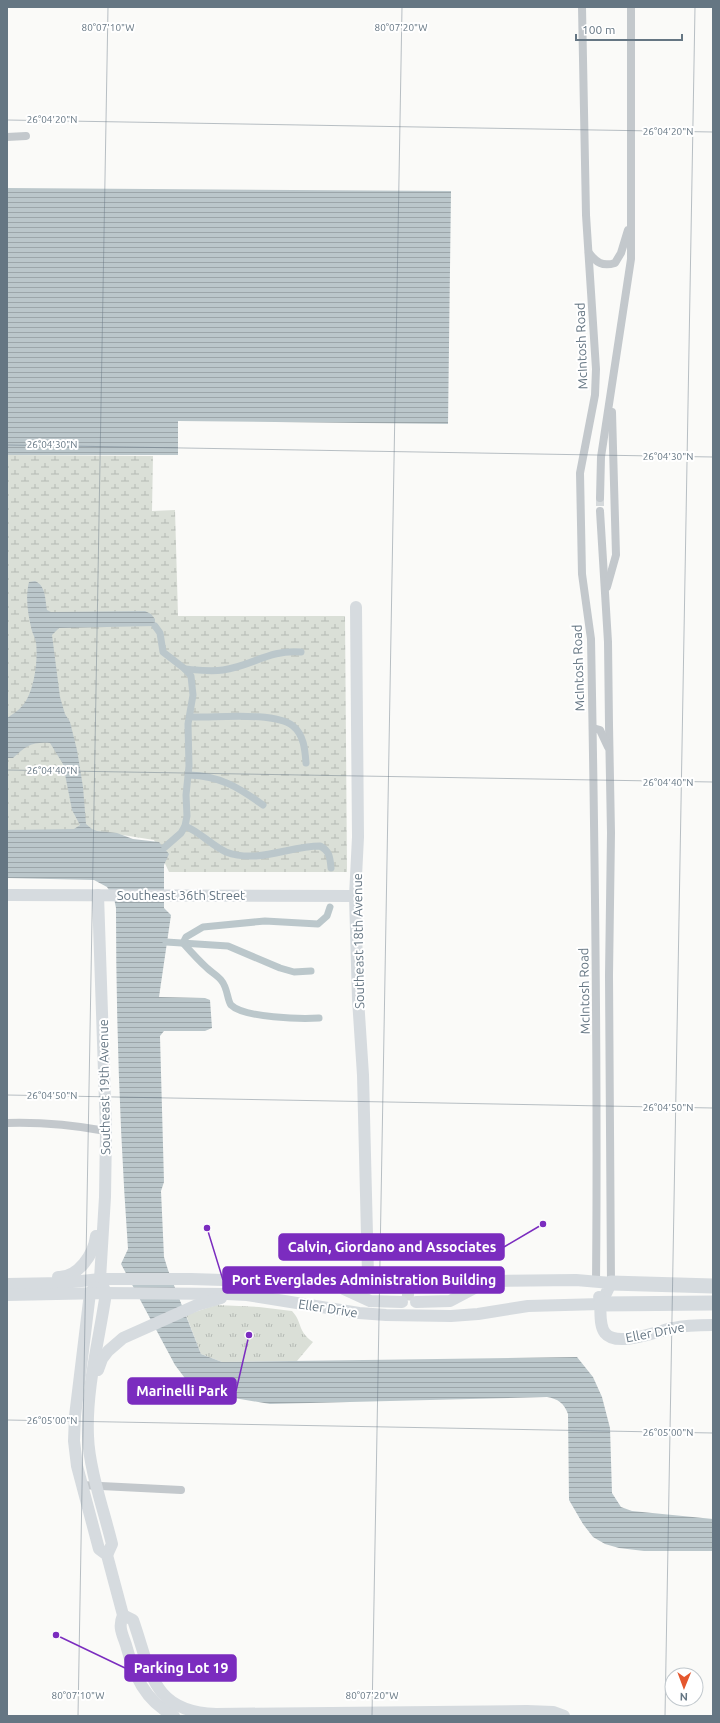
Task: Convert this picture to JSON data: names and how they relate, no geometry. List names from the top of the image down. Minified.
{"streets":{"street":["McIntosh Road","Southeast 36th Street","Southeast 18th Avenue","Southeast 19th Avenue","Eller Drive"]},"crossings":[["McIntosh Road","Eller Drive"],["Southeast 36th Street","Southeast 18th Avenue"],["Southeast 36th Street","Southeast 19th Avenue"],["Southeast 18th Avenue","Eller Drive"],["Southeast 19th Avenue","Eller Drive"]],"places":["Calvin, Giordano and Associates","Port Everglades Administration Building","Marinelli Park","Parking Lot 19"],"scale_bar":"100 m","north":"bottom","coordinates":["80°07'10\"W","80°07'20\"W","26°04'20\"N","26°04'30\"N","26°04'40\"N","26°04'50\"N","26°05'00\"N"]}
